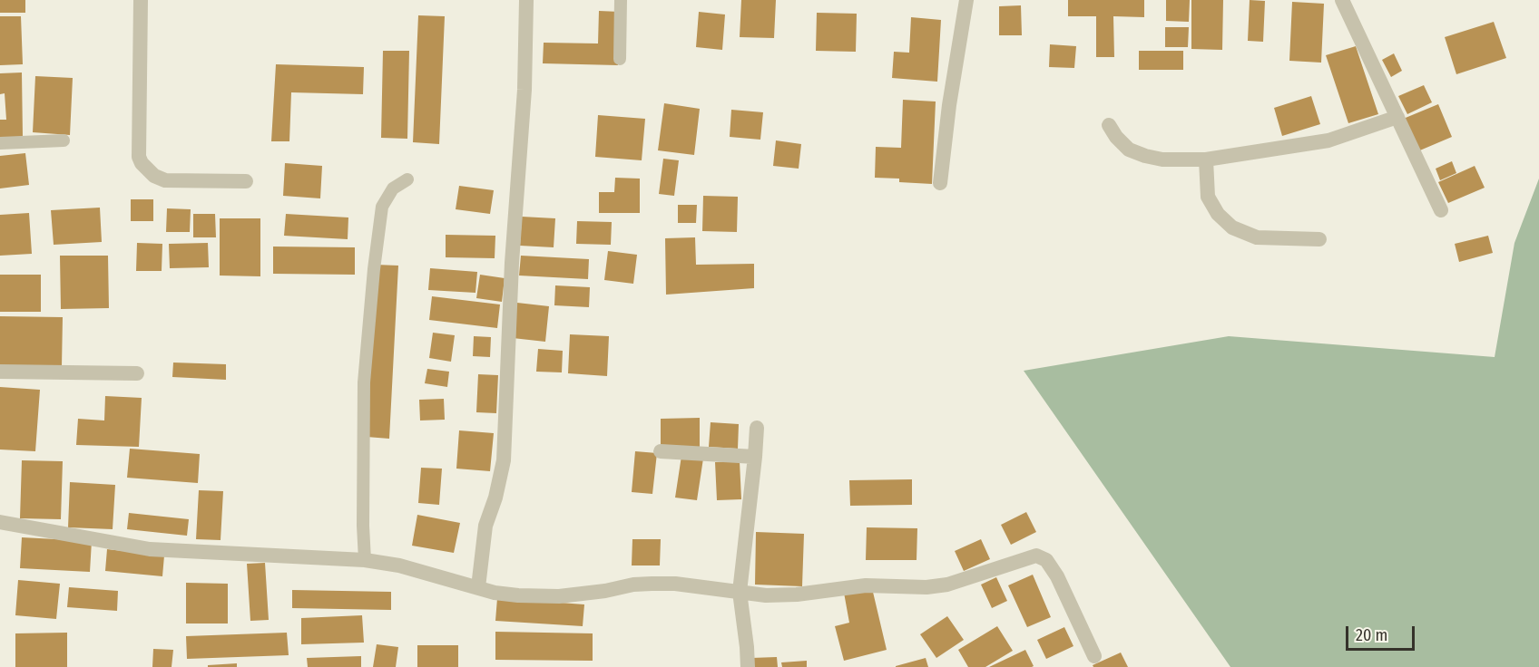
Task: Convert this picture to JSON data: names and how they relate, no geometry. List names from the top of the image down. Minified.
{"scale_bar":"20 m"}
